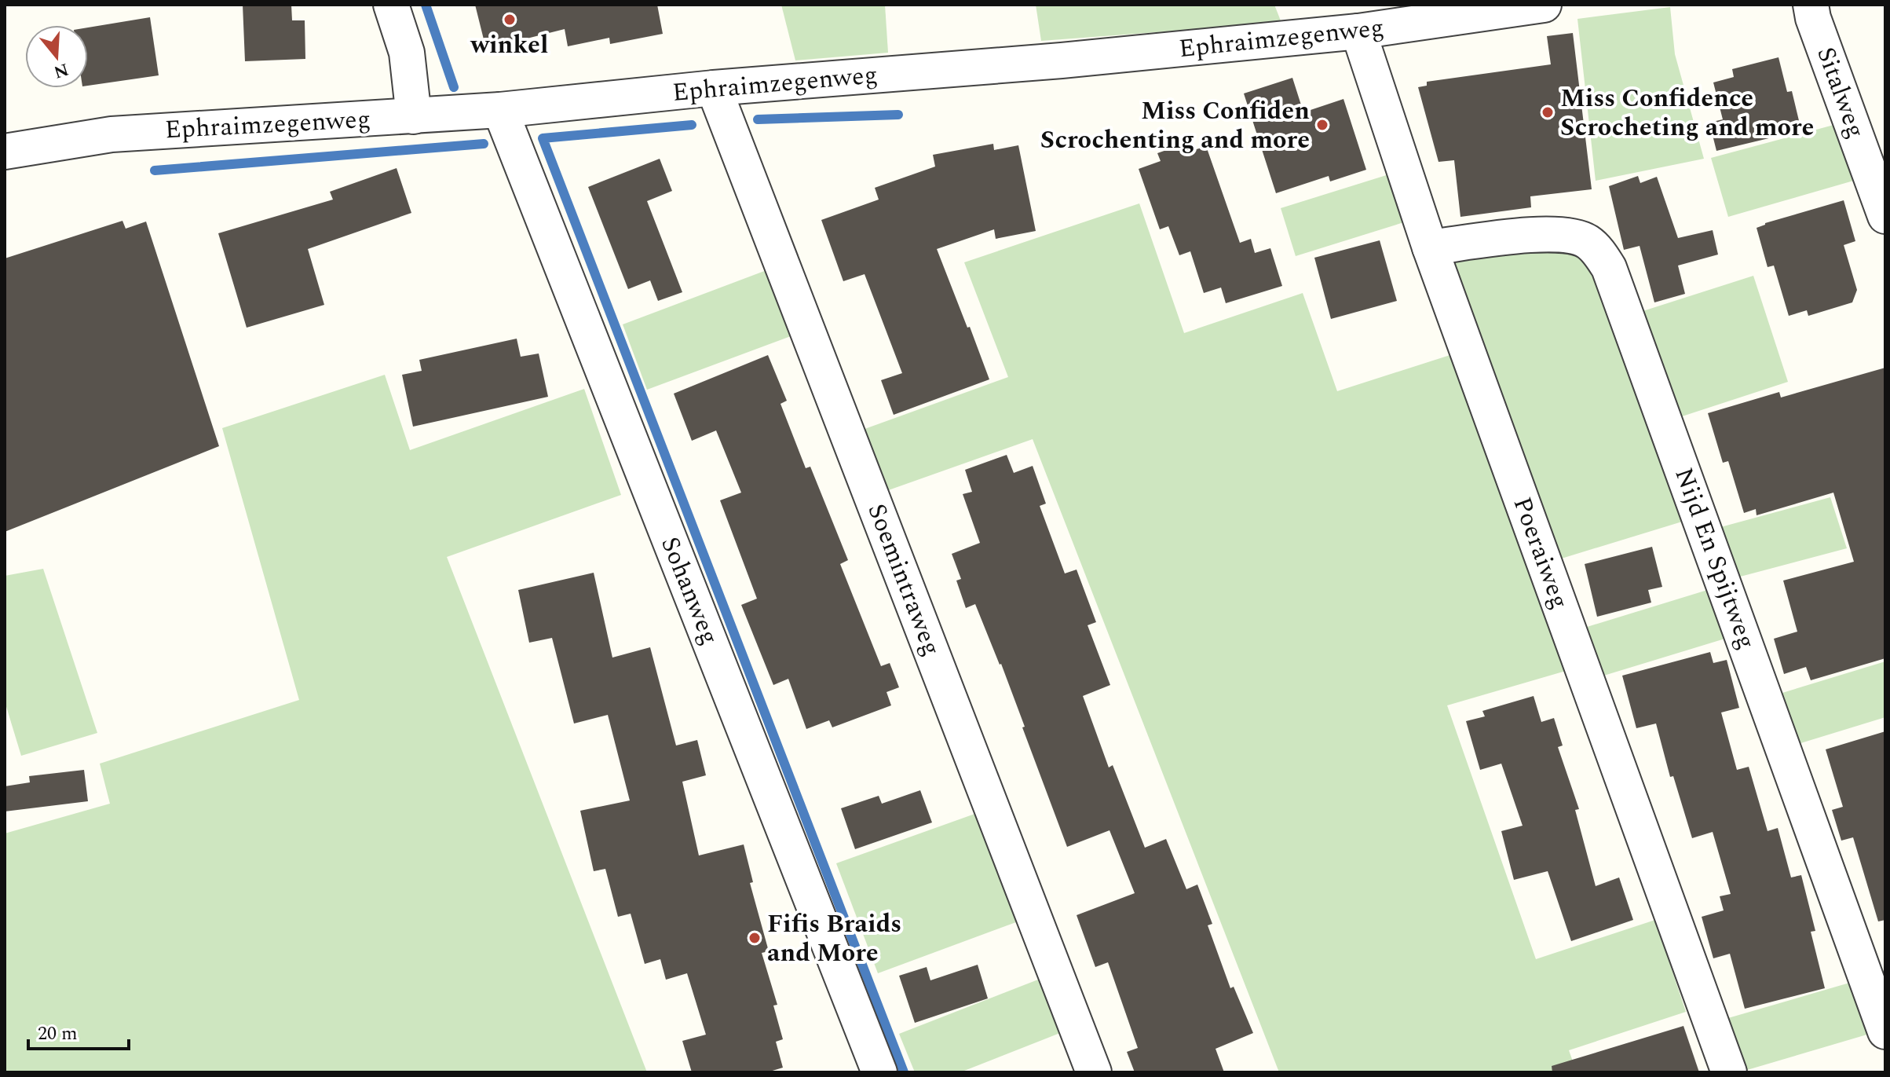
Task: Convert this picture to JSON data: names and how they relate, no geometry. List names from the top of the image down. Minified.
{"streets":{"street":["Ephraimzegenweg","Sitalweg","Poeraiweg","Nijd En Spijtweg","Soemintraweg","Sohanweg"]},"crossings":[["Ephraimzegenweg","Poeraiweg"],["Ephraimzegenweg","Soemintraweg"],["Ephraimzegenweg","Sohanweg"],["Poeraiweg","Nijd En Spijtweg"]],"places":["winkel","Miss Confidence Scrocheting and more","Miss Confiden Scrochenting and more","Fifis Braids and More"],"scale_bar":"20 m","north":"bottom"}
